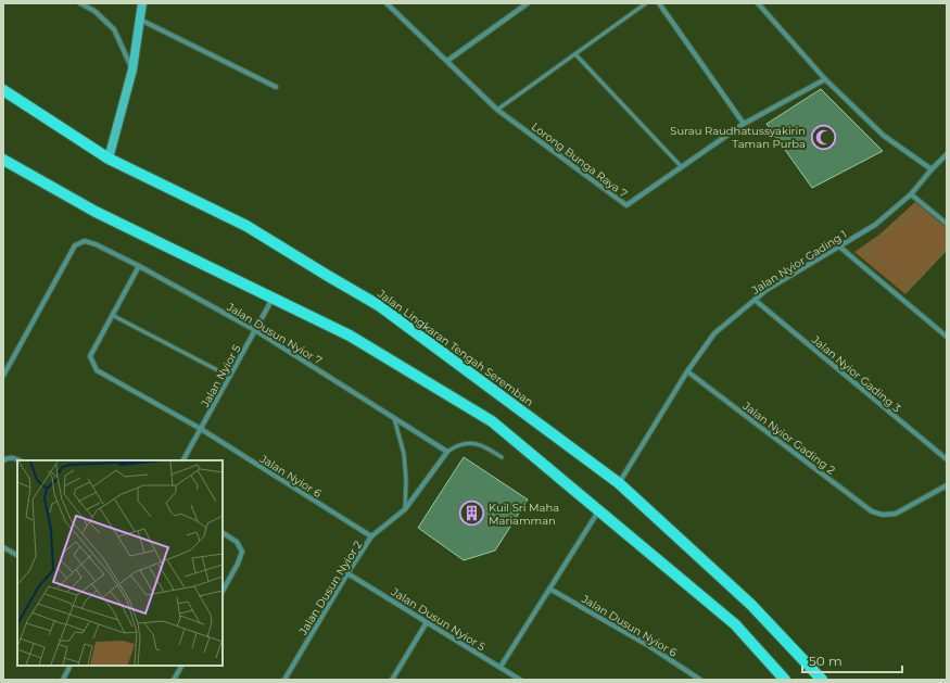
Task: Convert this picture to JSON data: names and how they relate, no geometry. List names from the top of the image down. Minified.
{"streets":{"main road":["Jalan Lingkaran Tengah Seremban"],"street":["Lorong Bunga Raya 7","Jalan Nyior Gading 1","Jalan Dusun Nyior 7","Jalan Nyior Gading 3","Jalan Nyior 5","Jalan Nyior Gading 2","Jalan Nyior 6","Jalan Dusun Nyior 2","Jalan Dusun Nyior 5","Jalan Dusun Nyior 6"]},"crossings":[["Jalan Nyior Gading 1","Jalan Lingkaran Tengah Seremban"],["Jalan Nyior Gading 1","Jalan Nyior Gading 3"],["Jalan Nyior Gading 1","Jalan Nyior Gading 2"],["Jalan Dusun Nyior 7","Jalan Nyior 5"],["Jalan Dusun Nyior 7","Jalan Dusun Nyior 2"],["Jalan Nyior 5","Jalan Nyior 6"],["Jalan Nyior 6","Jalan Dusun Nyior 2"],["Jalan Dusun Nyior 2","Jalan Dusun Nyior 5"]],"places":{"mosque":["Surau Raudhatussyakirin Taman Purba"],"building":["Kuil Sri Maha Mariamman"]},"scale_bar":"50 m"}
